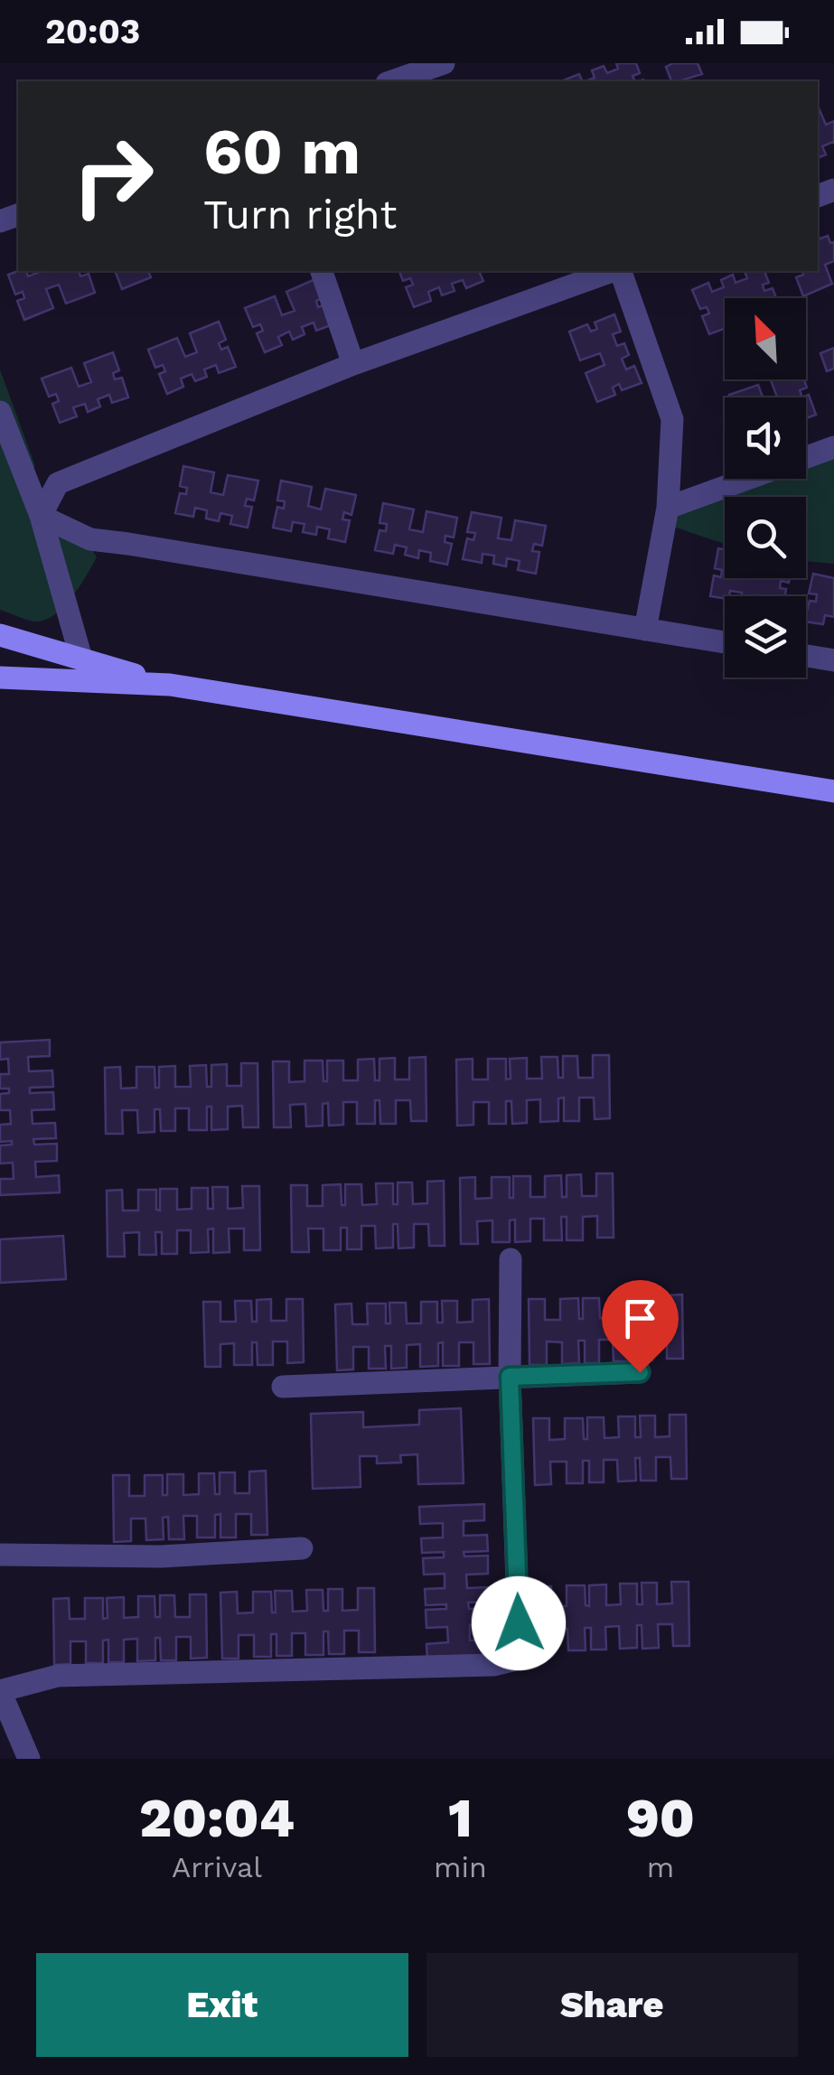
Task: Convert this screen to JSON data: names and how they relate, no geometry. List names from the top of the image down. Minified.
{"north":"top left","page":{"status":"20:03","turn":["60 m","Turn right"],"eta":["20:04","Arrival","1","min","90","m"],"buttons":["Exit","Share"]}}
